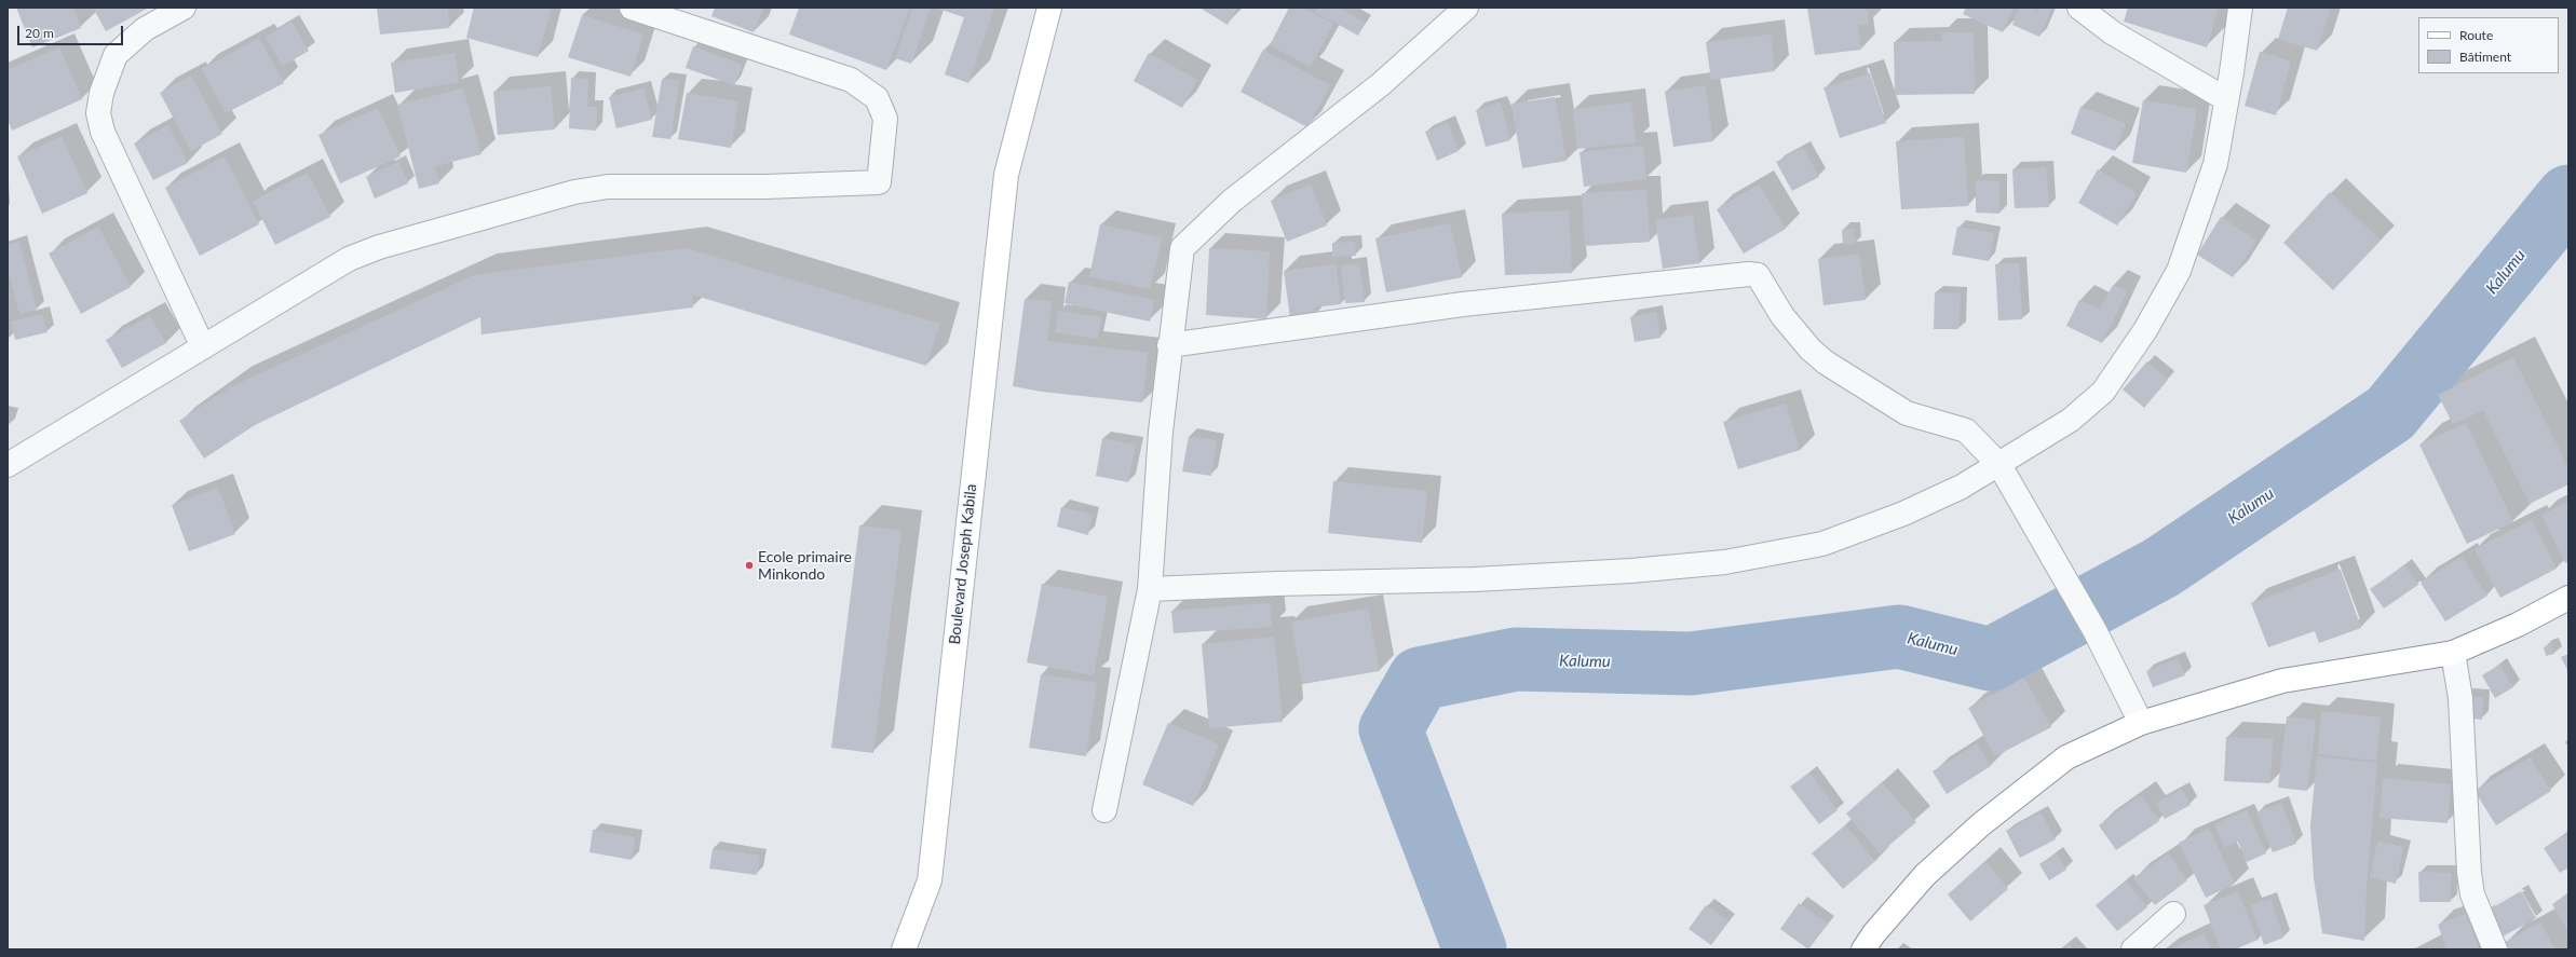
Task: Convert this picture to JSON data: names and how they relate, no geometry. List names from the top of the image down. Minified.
{"streets":{"main road":["Boulevard Joseph Kabila"]},"water":["Kalumu"],"places":["Ecole primaire Minkondo"],"legend":["Route","Bâtiment"],"scale_bar":"20 m"}
